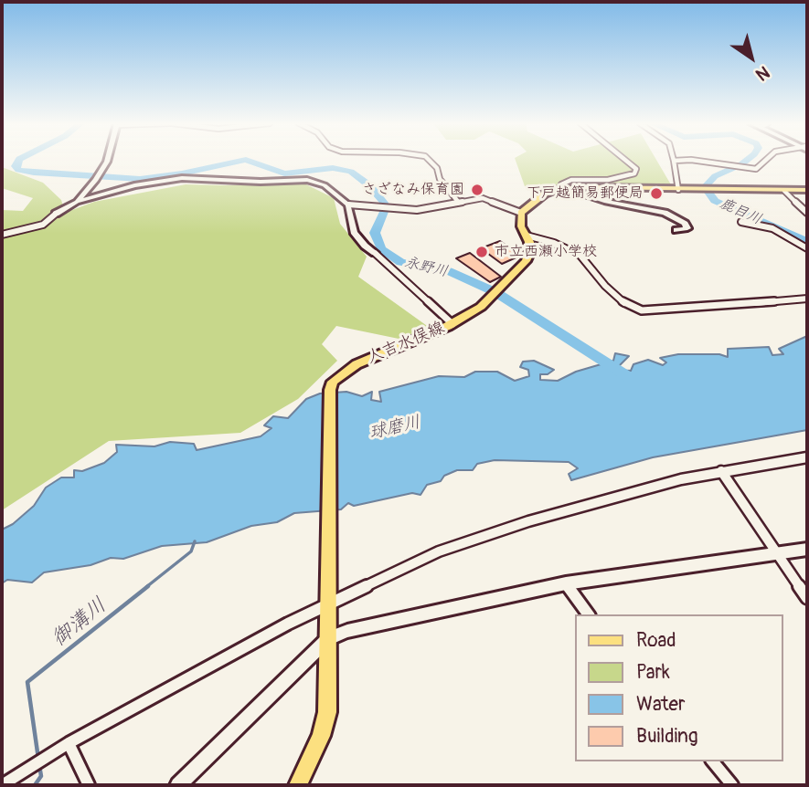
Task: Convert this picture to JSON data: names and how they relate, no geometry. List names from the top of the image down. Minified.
{"streets":{"main road":["人吉水俣線"]},"water":["鹿目川","永野川","球磨川","御溝川"],"places":["さざなみ保育園","下戸越簡易郵便局","市立西瀬小学校"],"legend":["Road","Park","Water","Building"],"north":"bottom right"}
